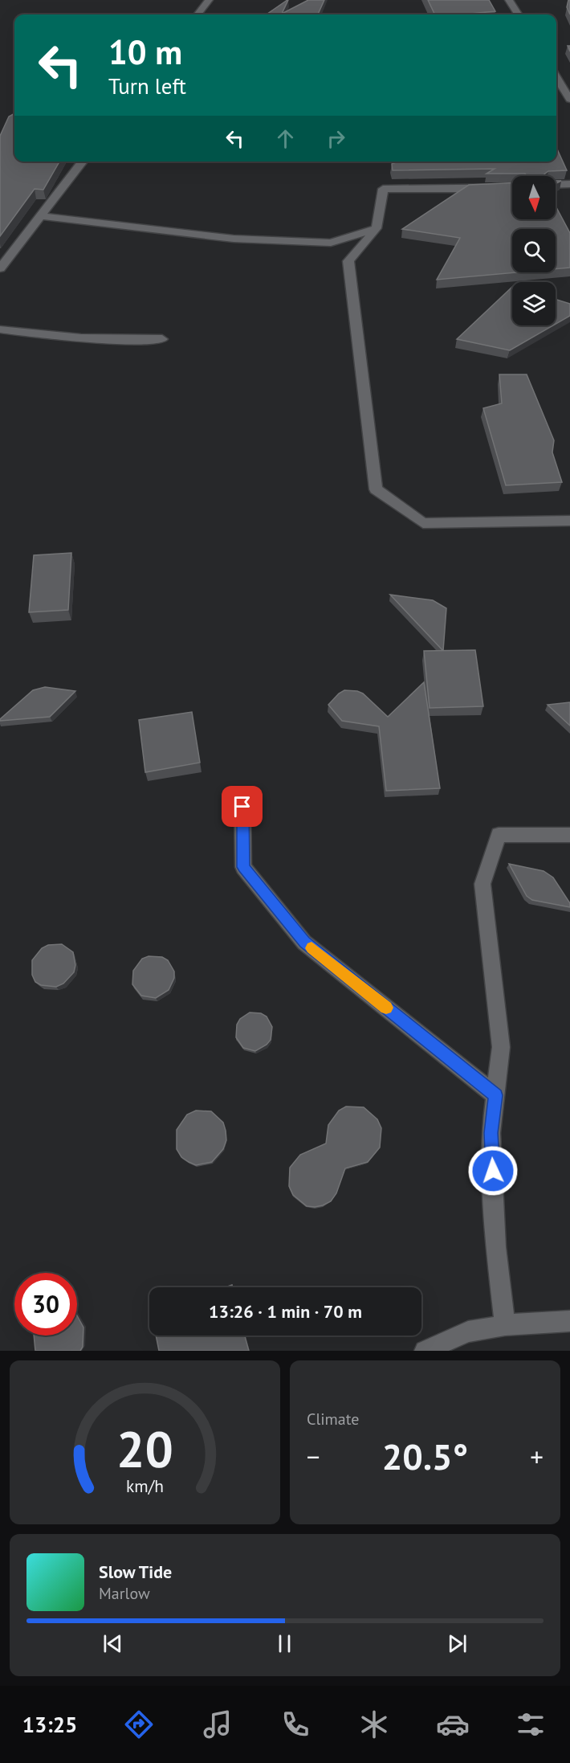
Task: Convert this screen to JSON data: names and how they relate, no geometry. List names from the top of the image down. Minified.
{"north":"bottom","page":{"turn":["10 m","Turn left"],"limit":"30","trip":"13:26 · 1 min · 70 m","tile":"Climate","heat":["−","20.5°","+"],"song":["Slow Tide","Marlow"],"tabs":"13:25","gauge":["20","km/h"]}}
